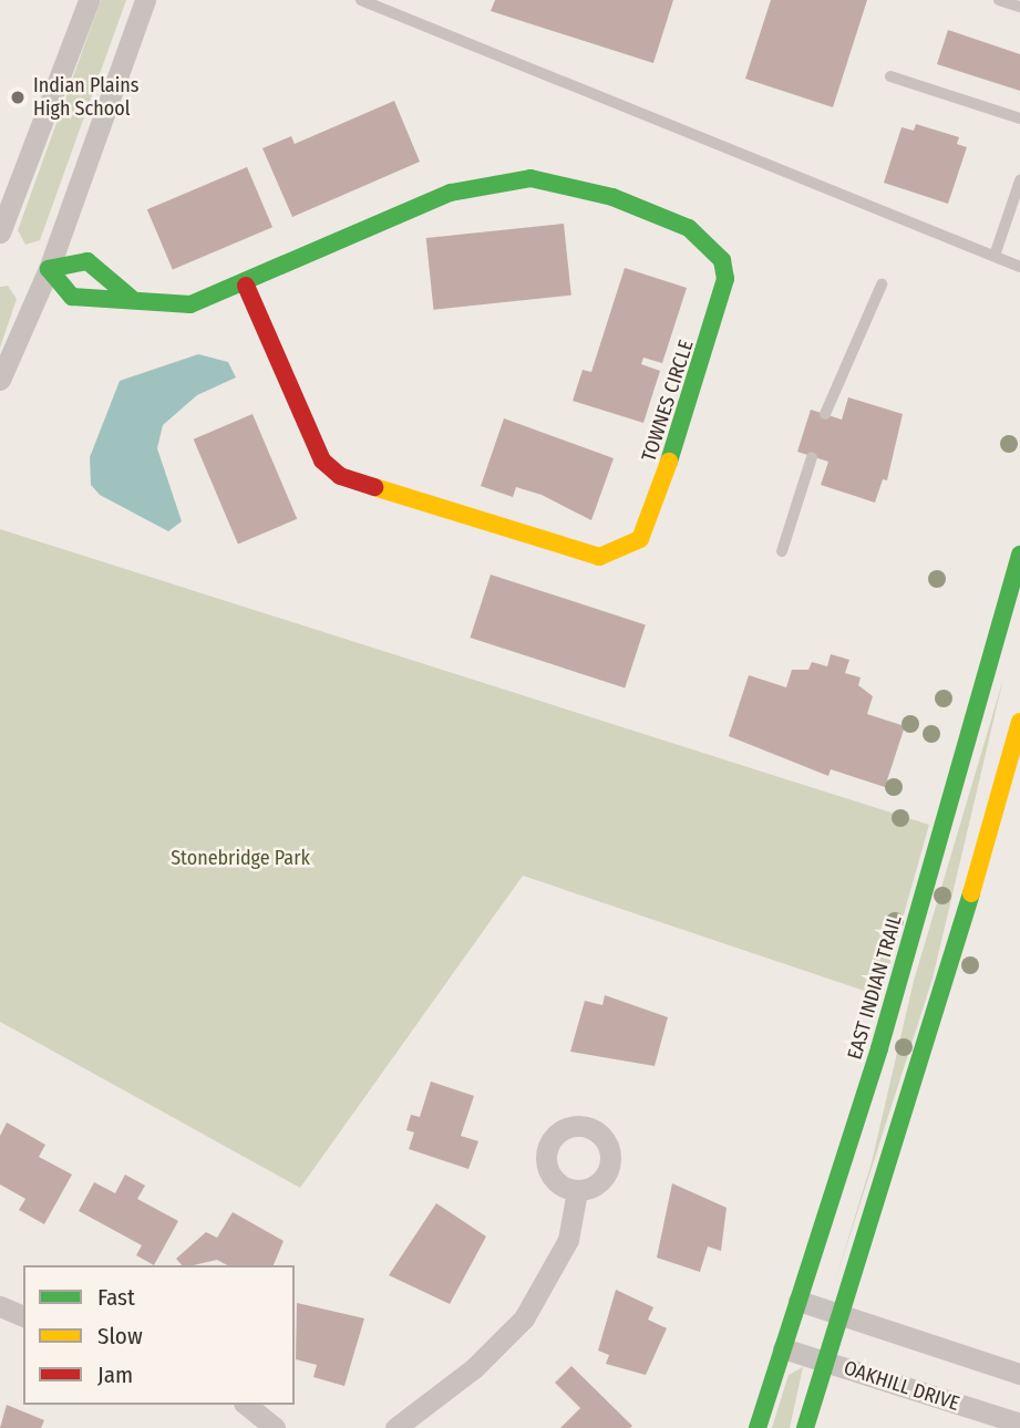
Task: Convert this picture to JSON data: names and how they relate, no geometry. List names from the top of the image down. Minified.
{"streets":{"main road":["TOWNES CIRCLE","EAST INDIAN TRAIL"],"street":["OAKHILL DRIVE"]},"crossings":[["EAST INDIAN TRAIL","OAKHILL DRIVE"]],"parks":["Stonebridge Park"],"places":["Indian Plains High School"],"legend":["Fast","Slow","Jam"]}
